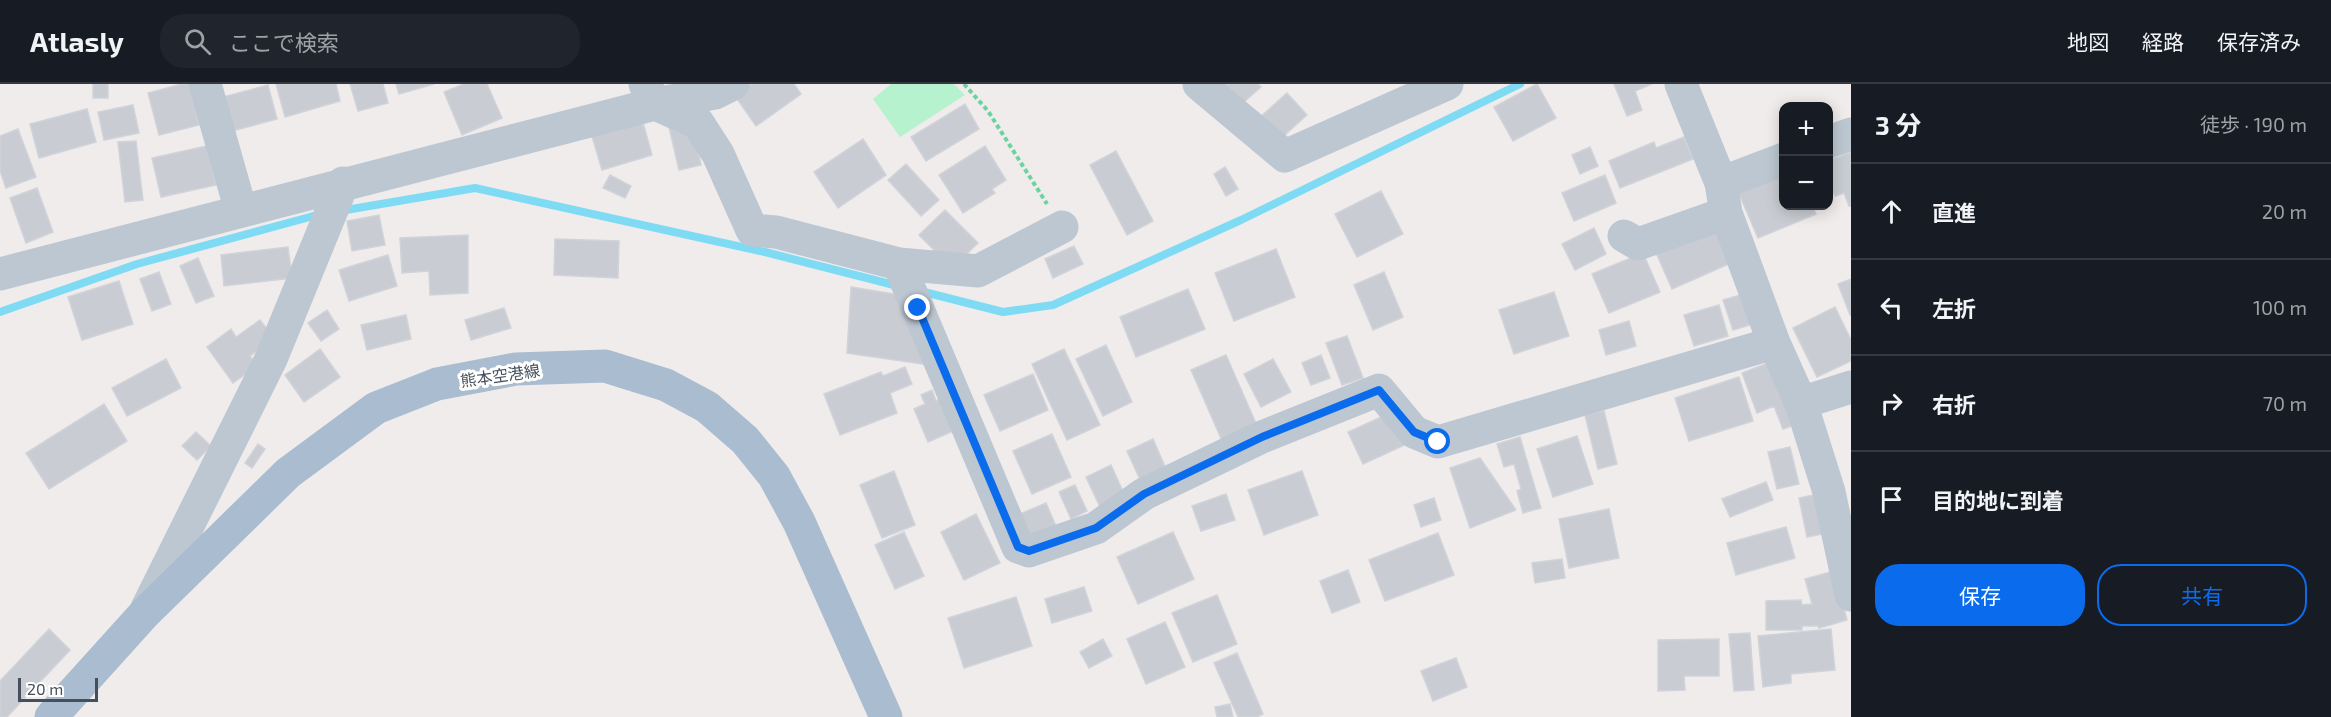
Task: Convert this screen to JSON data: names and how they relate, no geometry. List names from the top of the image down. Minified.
{"streets":{"main road":["熊本空港線"]},"scale_bar":"20 m","page":{"header":"Atlasly","search":"ここで検索","nav":["地図","経路","保存済み"],"heading":["3 分","徒歩 · 190 m"],"map_buttons":["+","−"],"list":[["直進","20 m"],["左折","100 m"],["右折","70 m"],"目的地に到着"],"buttons":["保存","共有"],"scale":"20 m"}}
